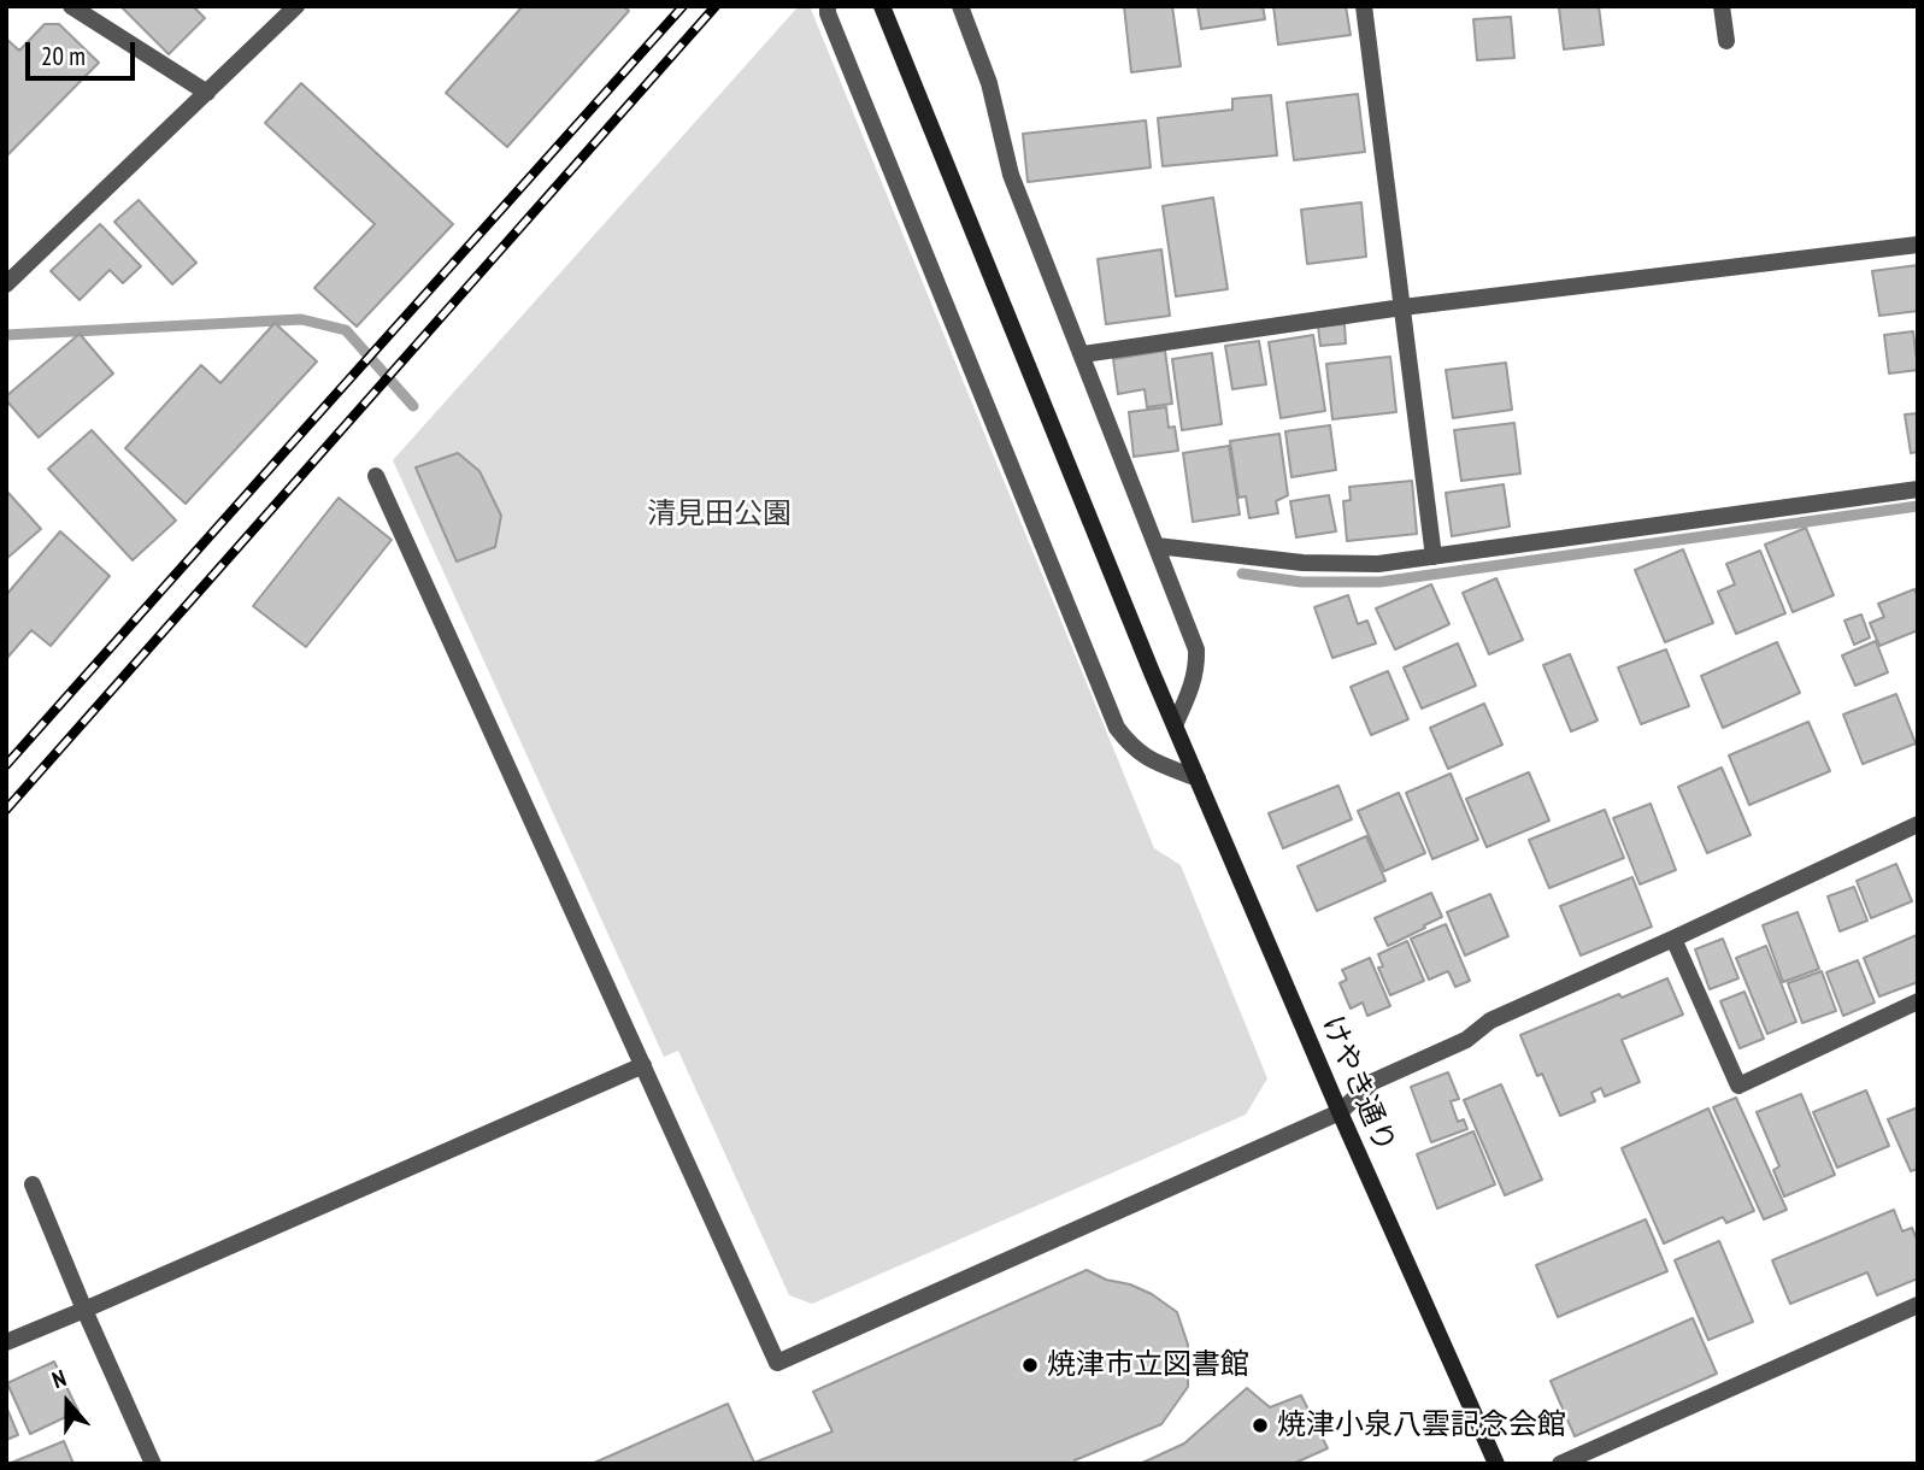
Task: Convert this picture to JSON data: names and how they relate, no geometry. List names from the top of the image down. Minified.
{"streets":{"street":["けやき通り"]},"parks":["清見田公園"],"places":["焼津市立図書館","焼津小泉八雲記念会館"],"scale_bar":"20 m","north":"top"}
